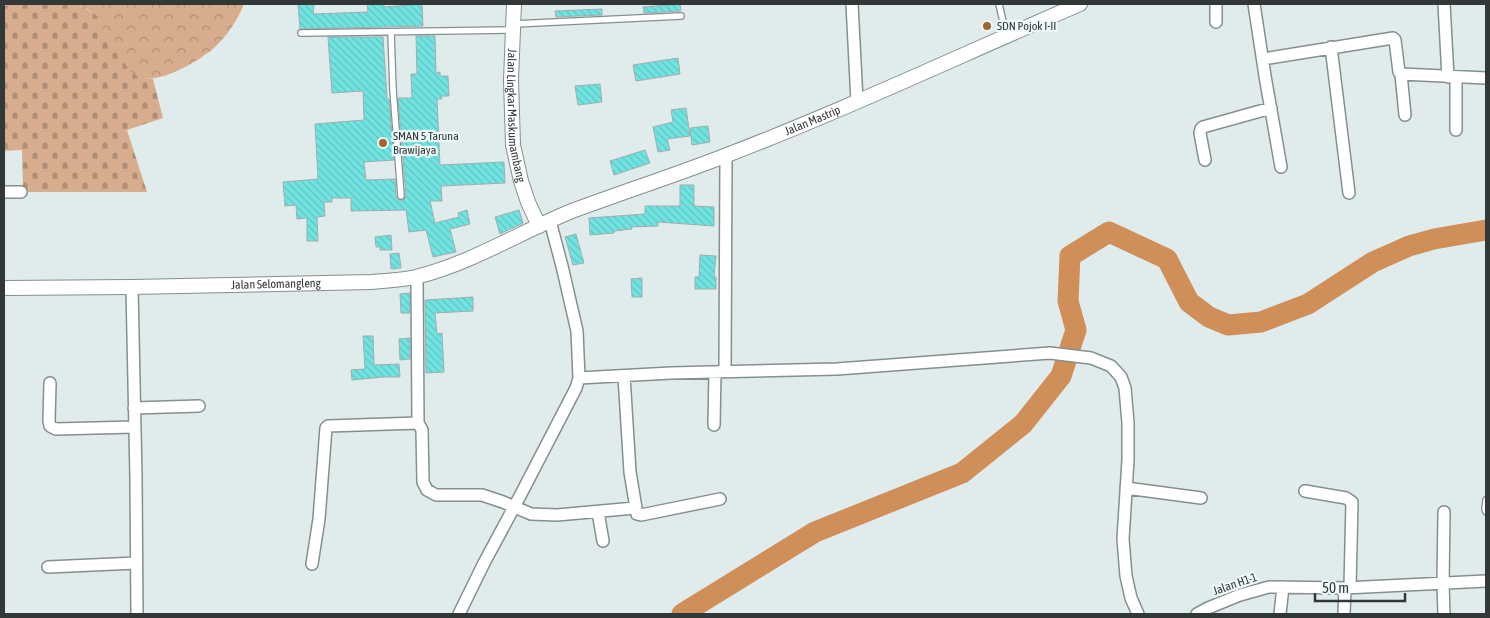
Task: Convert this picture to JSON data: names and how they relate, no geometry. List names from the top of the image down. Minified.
{"streets":{"street":["Jalan Lingkar Maskumambang","Jalan Mastrip","Jalan Selomangleng","Jalan H1-1"]},"crossings":[["Jalan Lingkar Maskumambang","Jalan Mastrip"],["Jalan Lingkar Maskumambang","Jalan Selomangleng"],["Jalan Mastrip","Jalan Selomangleng"]],"places":["SDN Pojok I-II","SMAN 5 Taruna Brawijaya"],"scale_bar":"50 m"}
